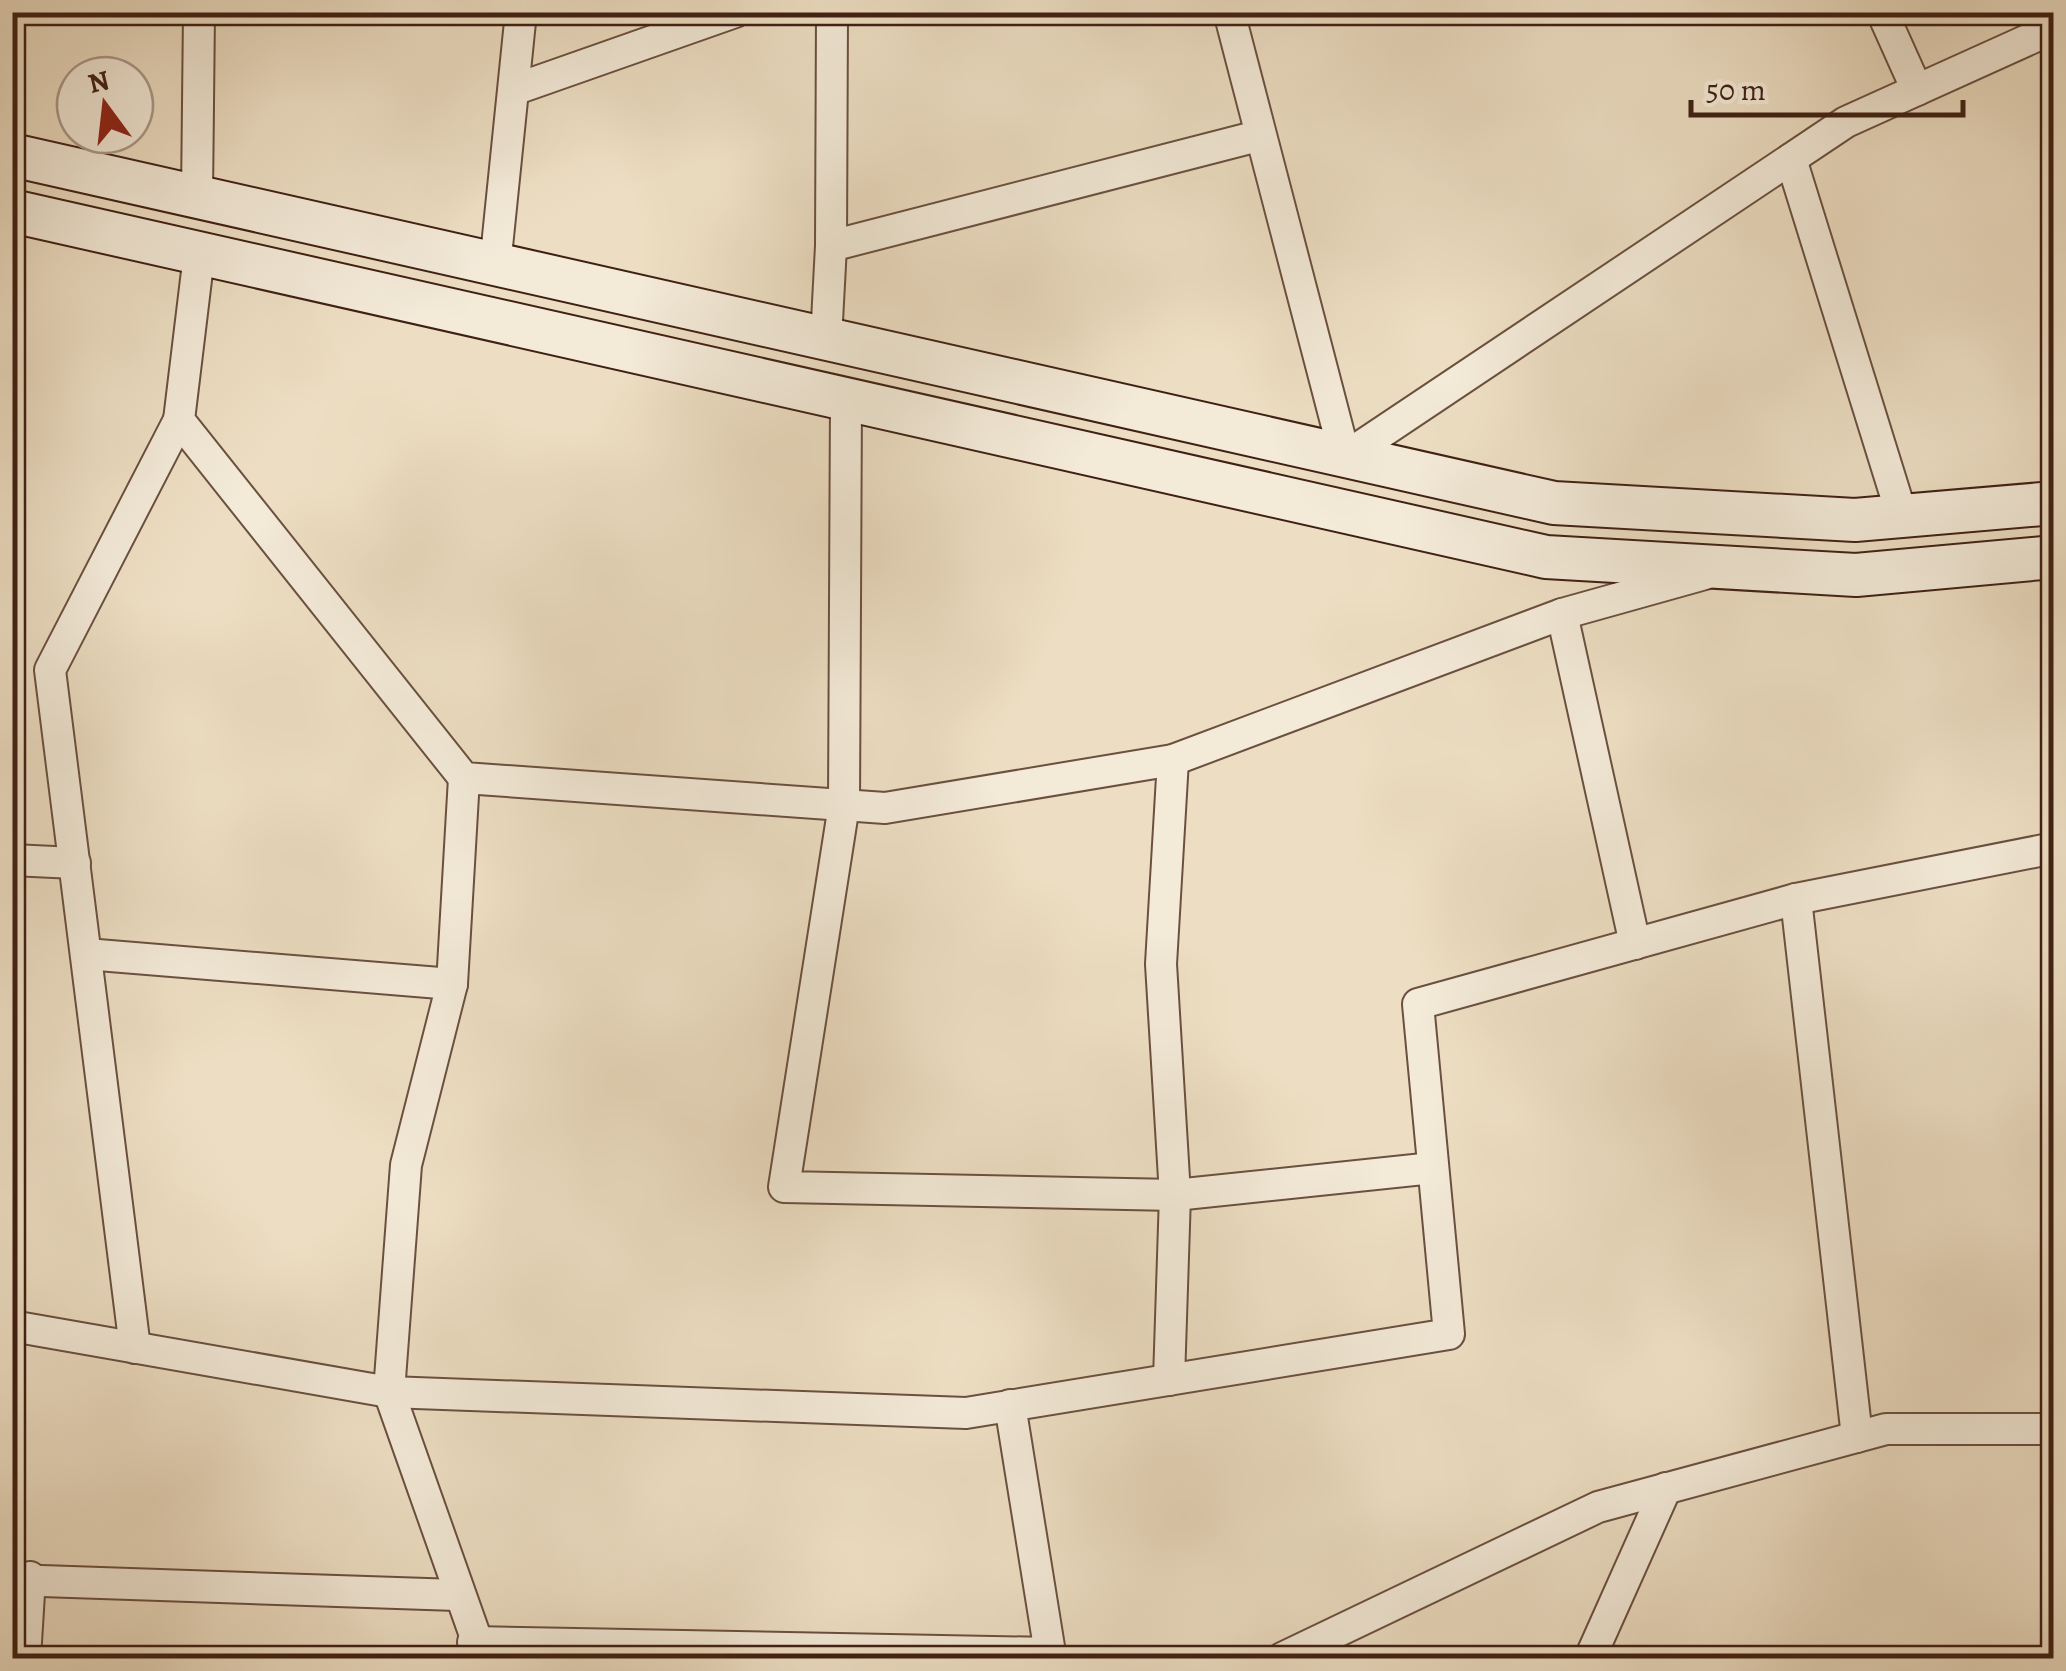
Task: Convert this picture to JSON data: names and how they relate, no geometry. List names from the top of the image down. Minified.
{"scale_bar":"50 m","north":"top"}
